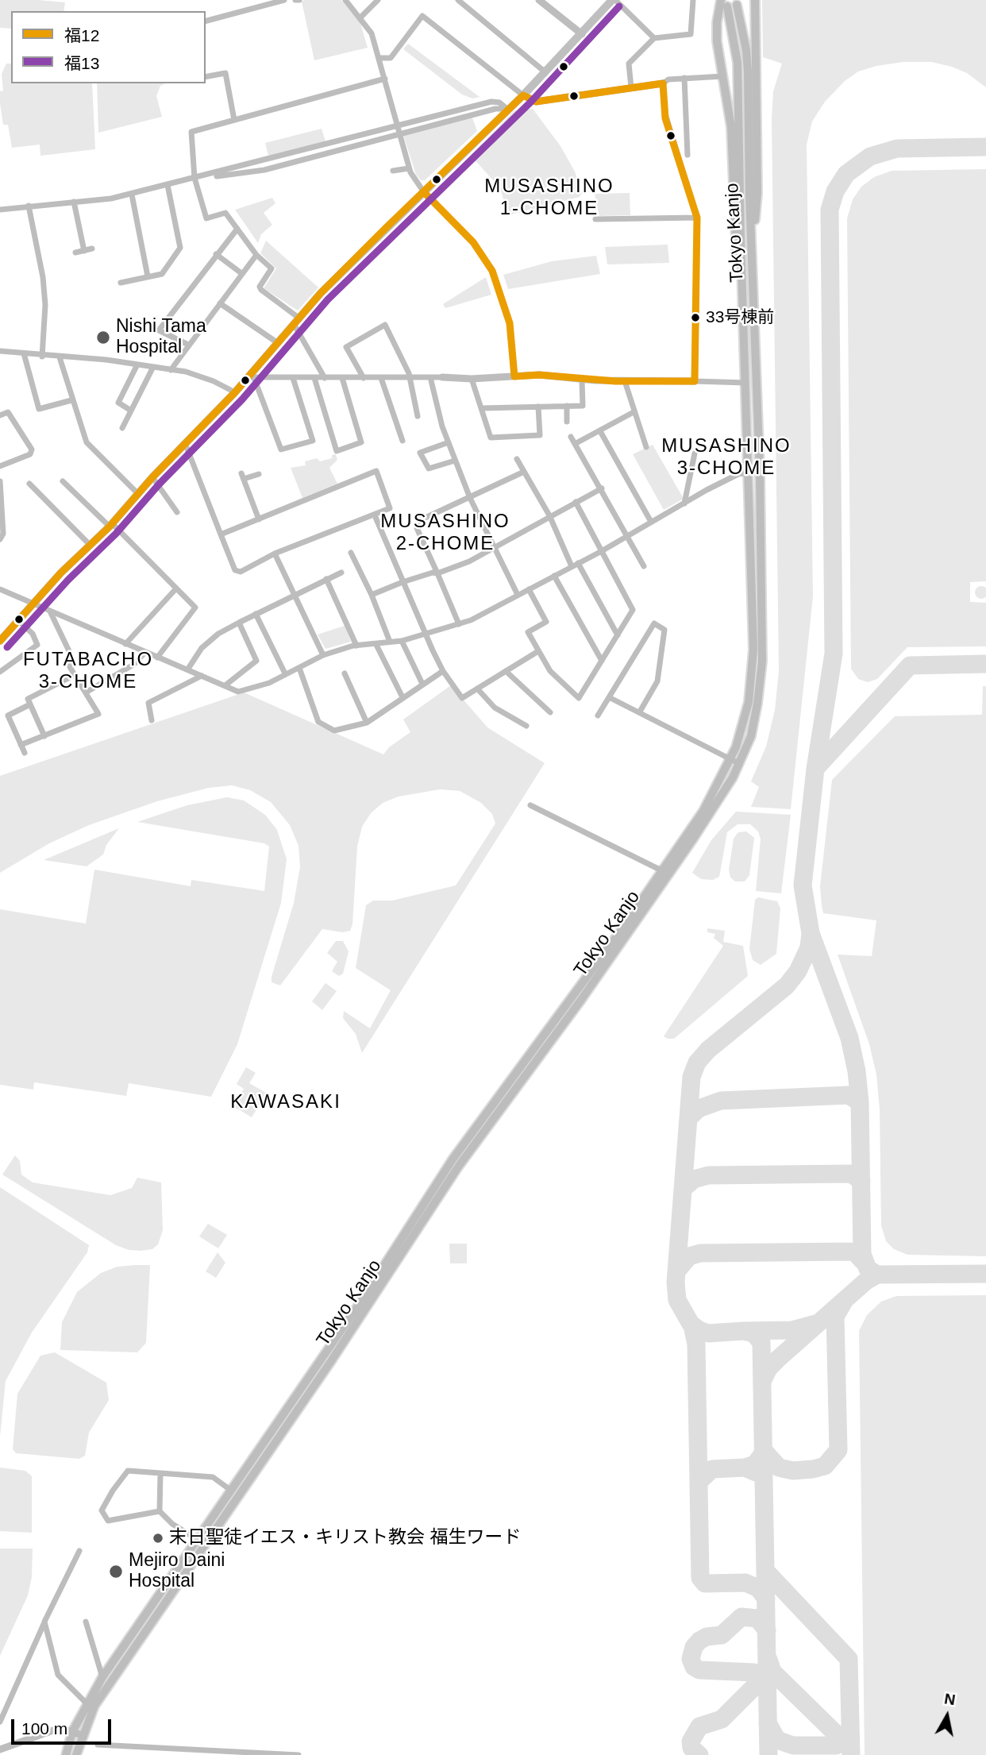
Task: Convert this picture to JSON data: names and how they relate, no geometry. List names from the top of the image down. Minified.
{"streets":{"highway":["Tokyo Kanjo"]},"districts":["MUSASHINO 1-CHOME","MUSASHINO 3-CHOME","MUSASHINO 2-CHOME","FUTABACHO 3-CHOME","KAWASAKI"],"places":["33号棟前","Nishi Tama Hospital","末日聖徒イエス・キリスト教会 福生ワード","Mejiro Daini Hospital"],"lines":["transit line 福13","transit line 福12"],"legend":["福12","福13"],"scale_bar":"100 m","north":"top"}
